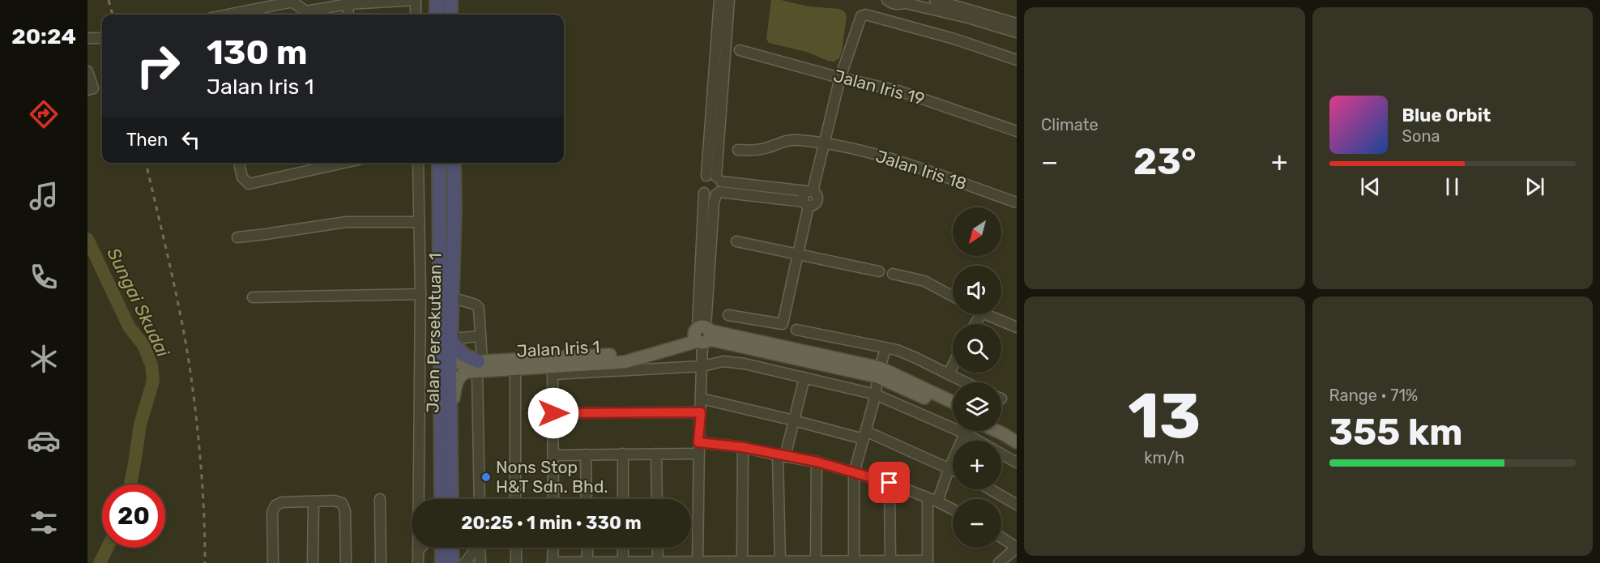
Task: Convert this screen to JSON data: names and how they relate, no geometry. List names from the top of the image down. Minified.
{"streets":{"highway":["Jalan Persekutuan 1"],"main road":["Jalan Iris 1"],"street":["Jalan Iris 19","Jalan Iris 18"]},"crossings":[["Jalan Persekutuan 1","Jalan Iris 1"]],"water":["Sungai Skudai"],"places":["Nons Stop H&T Sdn. Bhd."],"north":"bottom left","page":{"tabs":"20:24","tile":["Climate",["13","km/h"],["Range · 71%","355 km"]],"turn":["130 m","Jalan Iris 1"],"song":["Blue Orbit","Sona"],"then":"Then","heat":["−","23°","+"],"map_buttons":["+","−"],"limit":"20","trip":"20:25 · 1 min · 330 m"}}
